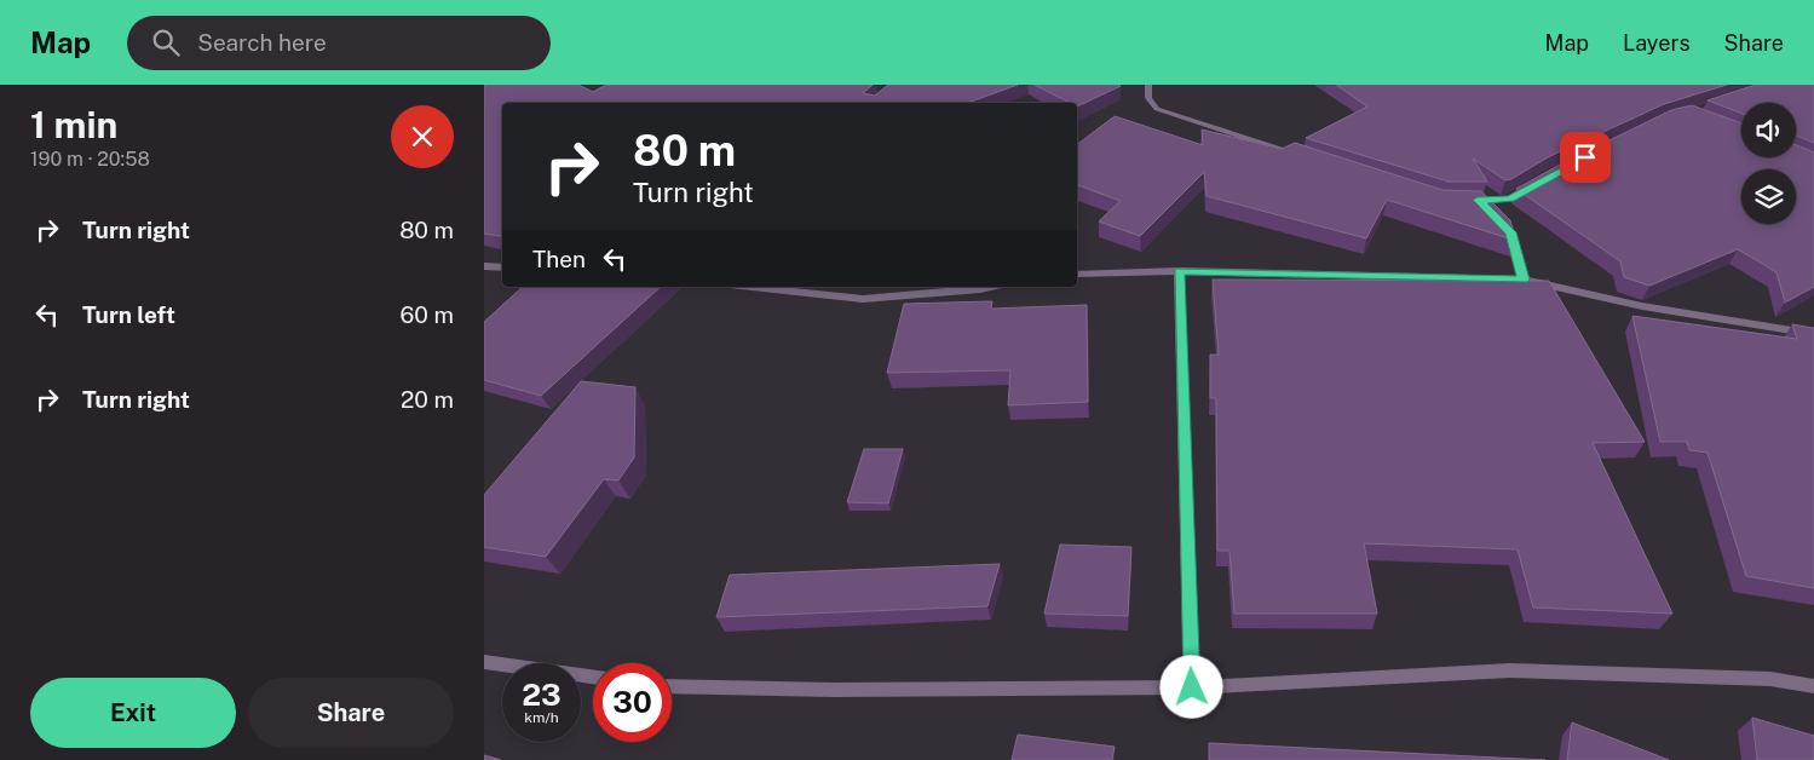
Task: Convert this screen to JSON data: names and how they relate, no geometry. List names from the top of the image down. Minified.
{"page":{"header":"Map","search":"Search here","nav":["Map","Layers","Share"],"heading":["1 min","190 m · 20:58"],"turn":["80 m","Turn right"],"list":[{"name":"Turn right","value":"80 m"},{"name":"Turn left","value":"60 m"},{"name":"Turn right","value":"20 m"}],"then":"Then","speed":"23 km/h","limit":"30","buttons":["Exit","Share"]}}
